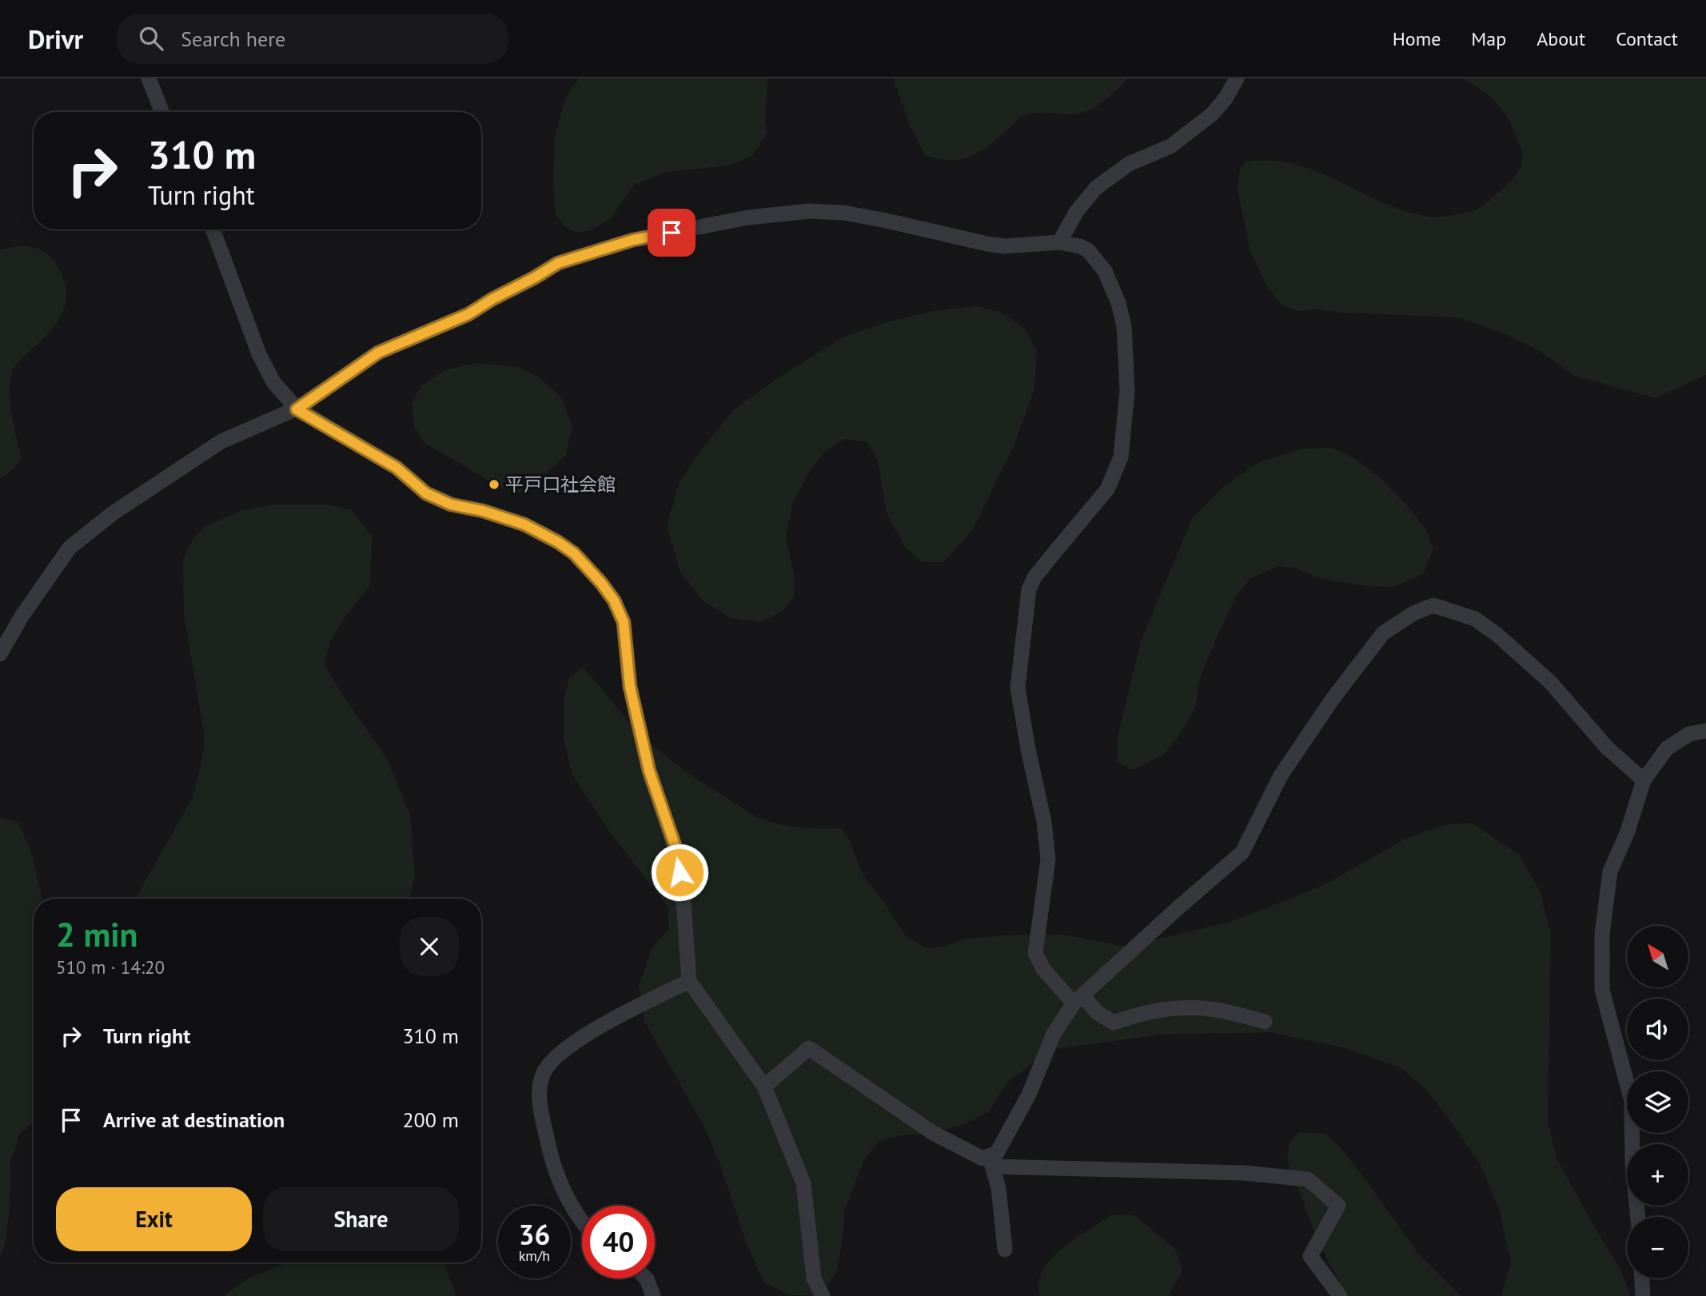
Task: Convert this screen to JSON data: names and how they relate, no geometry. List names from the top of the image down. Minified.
{"places":["平戸口社会館"],"north":"top left","page":{"header":"Drivr","search":"Search here","nav":["Home","Map","About","Contact"],"turn":["310 m","Turn right"],"heading":["2 min","510 m · 14:20"],"map_buttons":["+","−"],"list":[{"name":"Turn right","value":"310 m"},{"name":"Arrive at destination","value":"200 m"}],"buttons":["Exit","Share"],"speed":"36 km/h","limit":"40"}}
